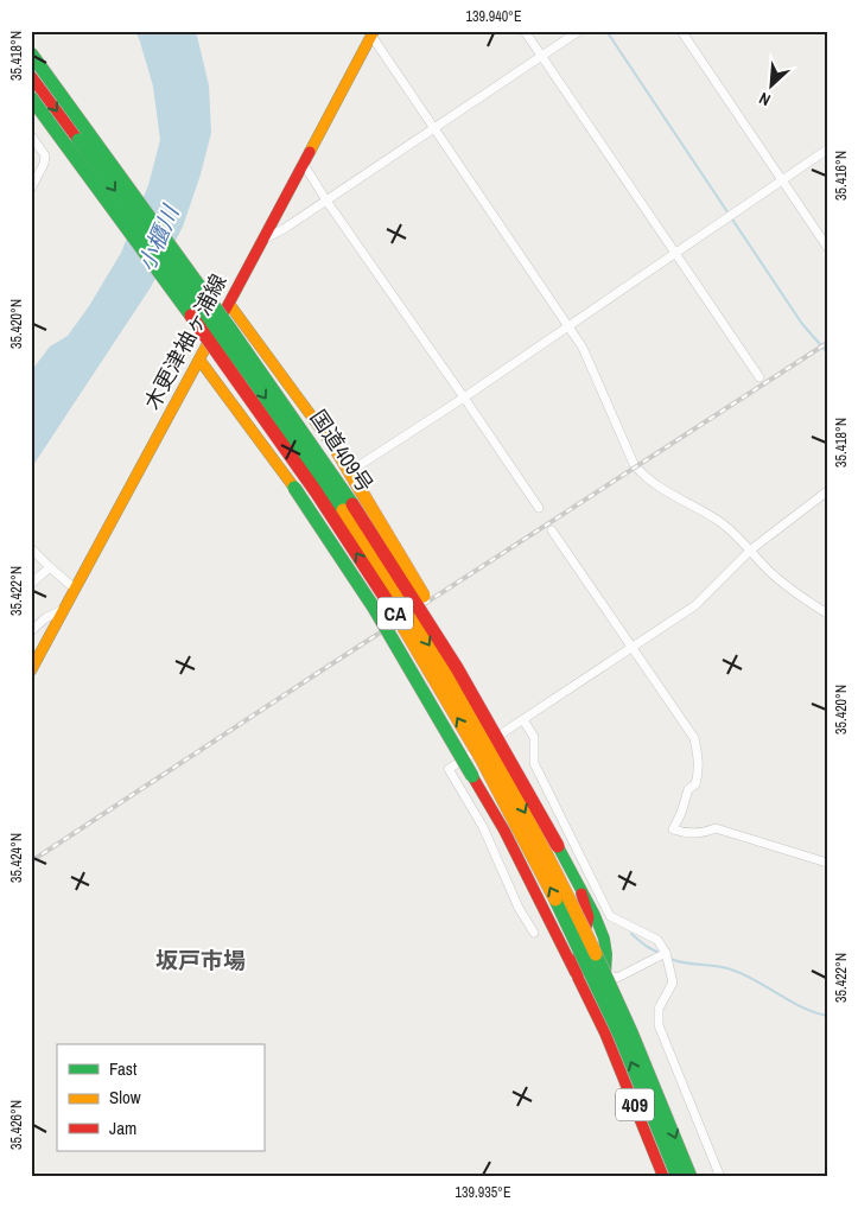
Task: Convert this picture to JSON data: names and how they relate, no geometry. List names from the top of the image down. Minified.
{"streets":{"main road":["木更津袖ヶ浦線","国道409号","CA","409"]},"districts":["坂戸市場"],"water":["小櫃川"],"legend":["Fast","Slow","Jam"],"north":"bottom left","coordinates":["139.940°E","35.418°N","35.416°N","35.420°N","35.422°N","35.424°N","35.426°N","139.935°E"]}
